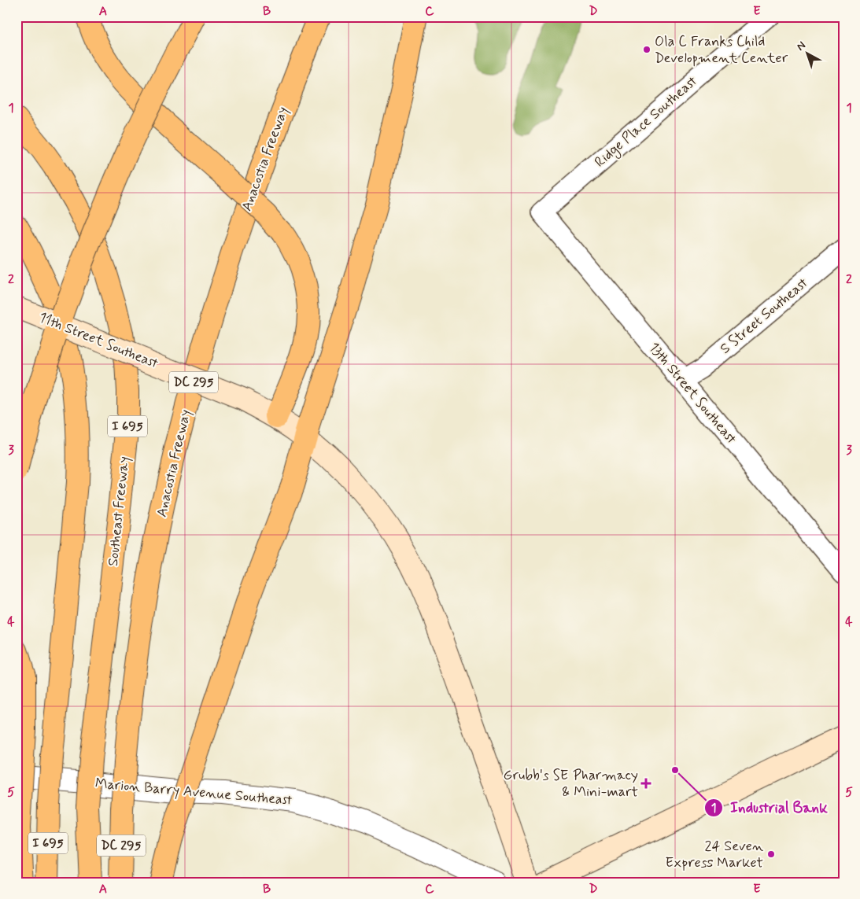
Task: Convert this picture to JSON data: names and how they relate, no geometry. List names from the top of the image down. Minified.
{"streets":{"highway":["Anacostia Freeway","DC 295","I 695","Southeast Freeway"],"main road":["11th Street Southeast"],"street":["Ridge Place Southeast","S Street Southeast","13th Street Southeast","Marion Barry Avenue Southeast"]},"crossings":[["Ridge Place Southeast","13th Street Southeast"],["S Street Southeast","13th Street Southeast"]],"places":{"other":["Ola C Franks Child Development Center","Industrial Bank","24 Seven Express Market"],"health":["Grubb's SE Pharmacy & Mini-mart"]},"north":"top left","grid":{"columns":["A","B","C","D","E"],"rows":["1","2","3","4","5"]}}
